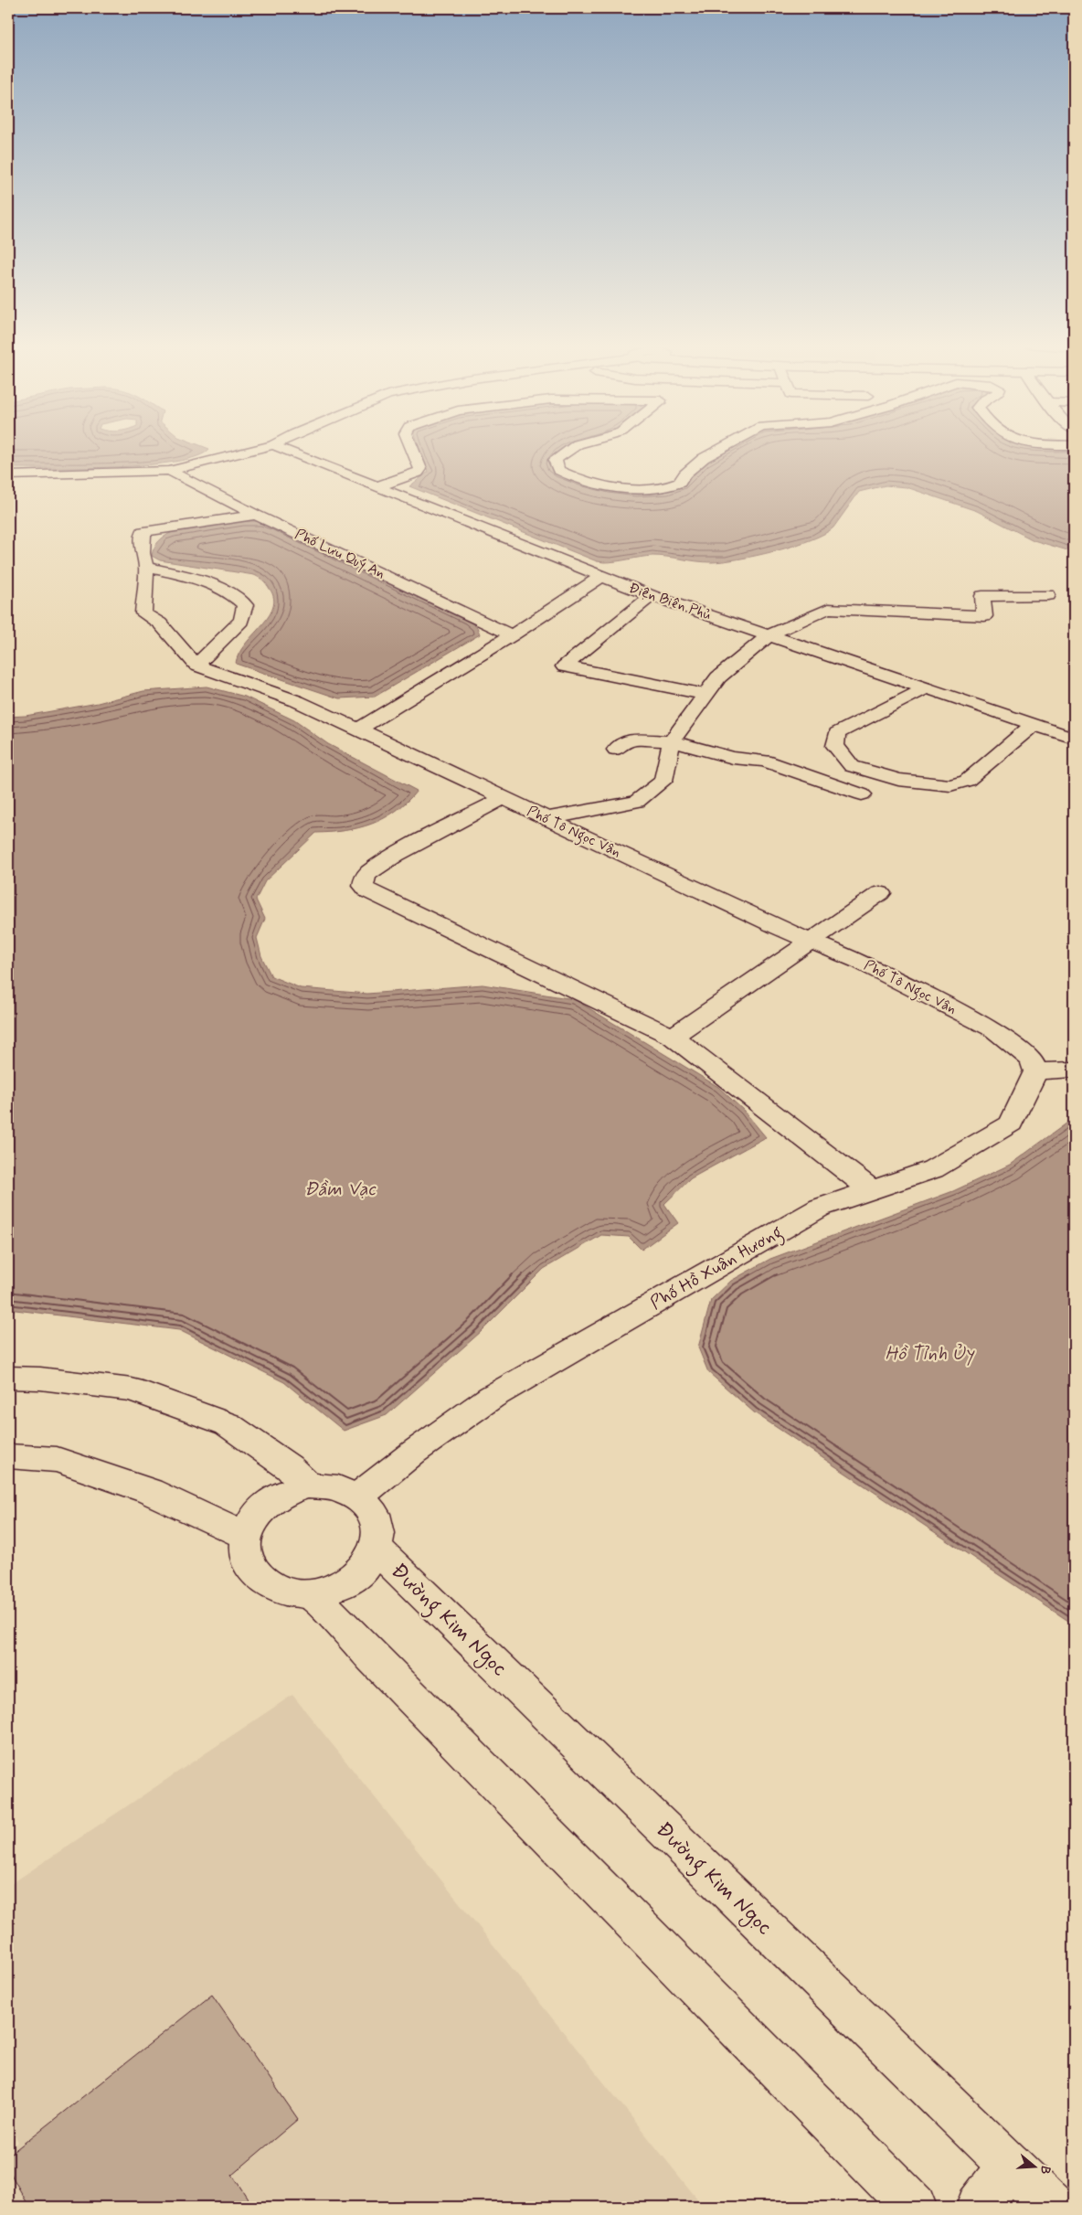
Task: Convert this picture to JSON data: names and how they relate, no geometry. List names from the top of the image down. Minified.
{"streets":{"street":["Phố Lưu Quý An","Điện Biên Phủ","Phố Tô Ngọc Vân","Phố Hồ Xuân Hương","Đường Kim Ngọc"]},"crossings":[["Phố Tô Ngọc Vân","Phố Hồ Xuân Hương"],["Phố Hồ Xuân Hương","Đường Kim Ngọc"]],"water":["Đầm Vạc","Hồ Tỉnh Ủy"],"north":"right"}
